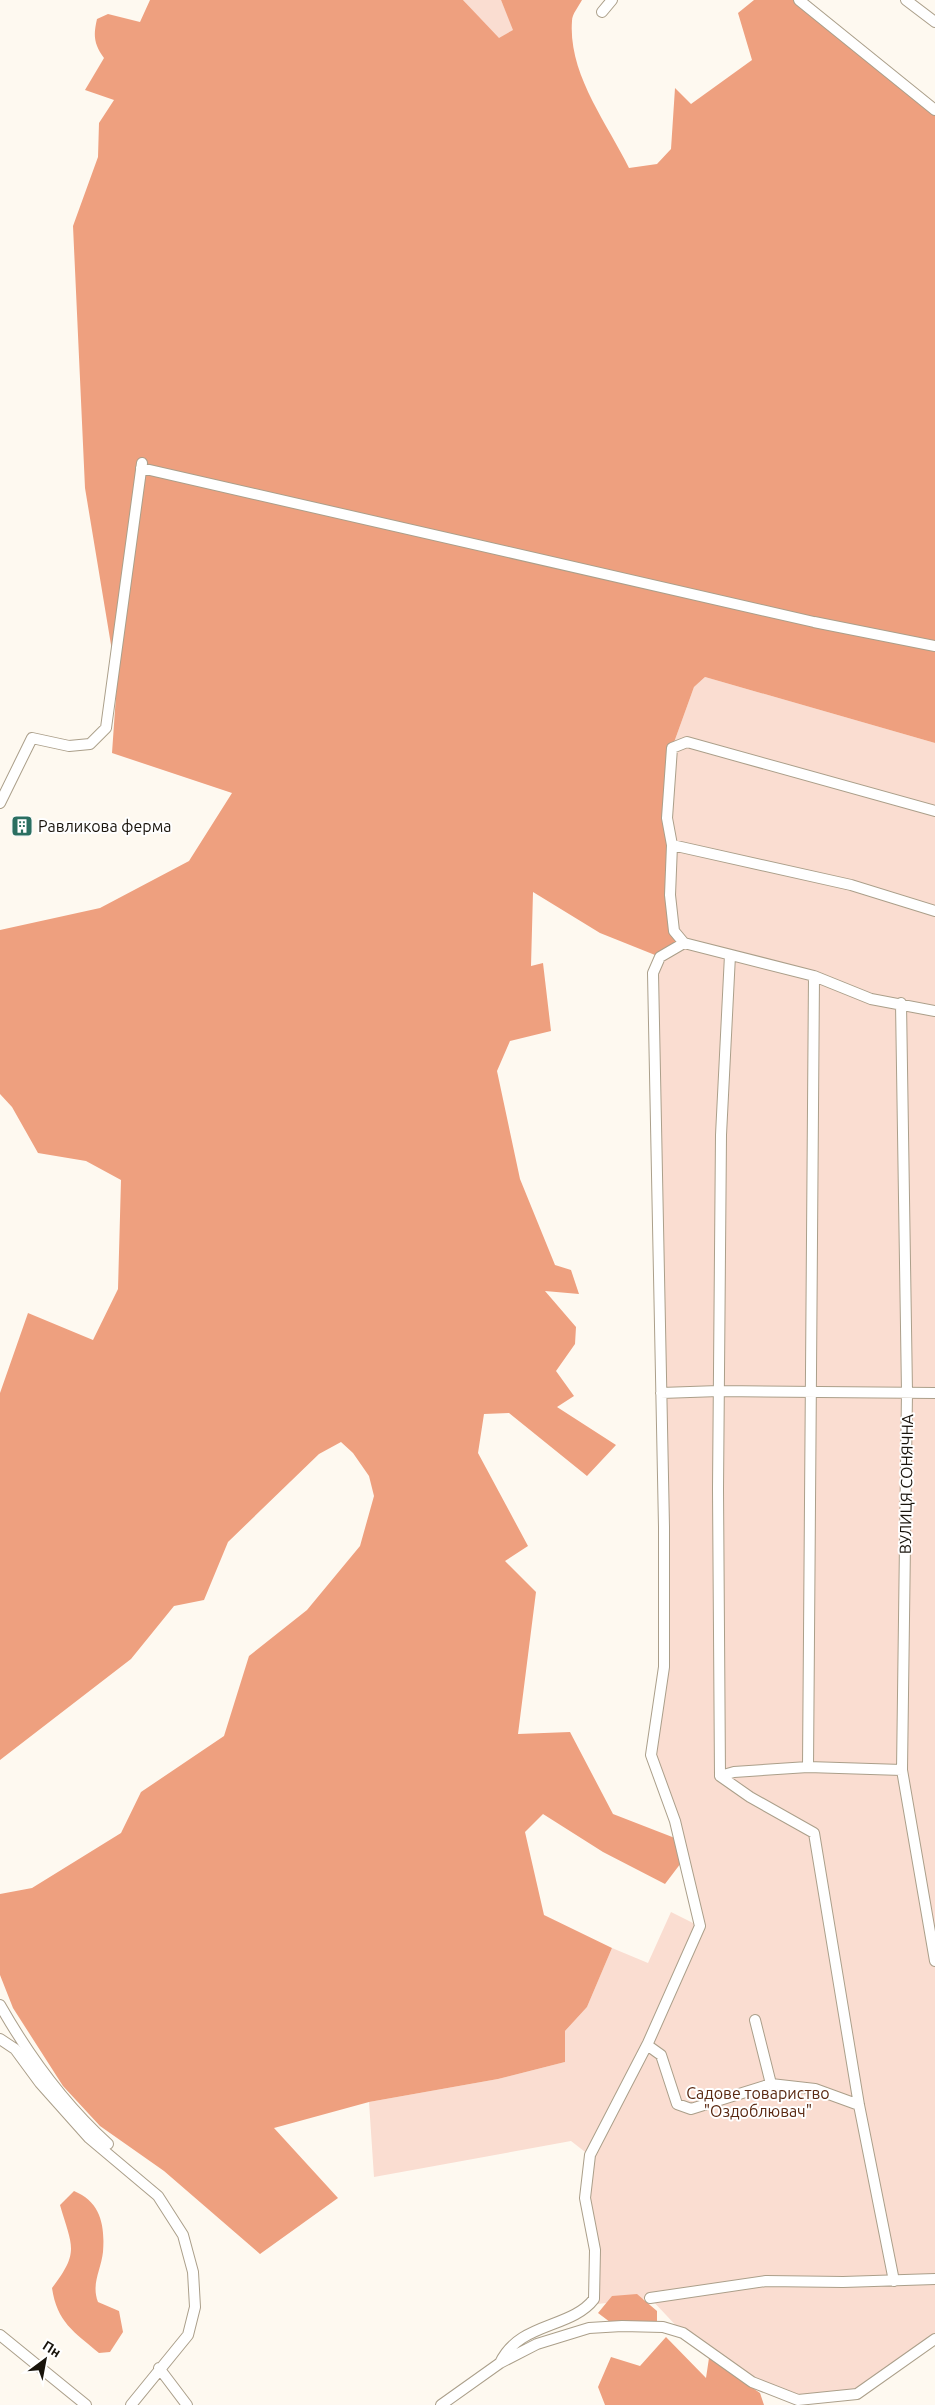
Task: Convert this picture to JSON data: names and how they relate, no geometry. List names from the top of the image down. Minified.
{"streets":{"street":["ВУЛИЦЯ СОНЯЧНА"]},"parks":["Садове товариство \"Оздоблювач\""],"places":{"building":["Равликова ферма"]},"north":"top right"}
